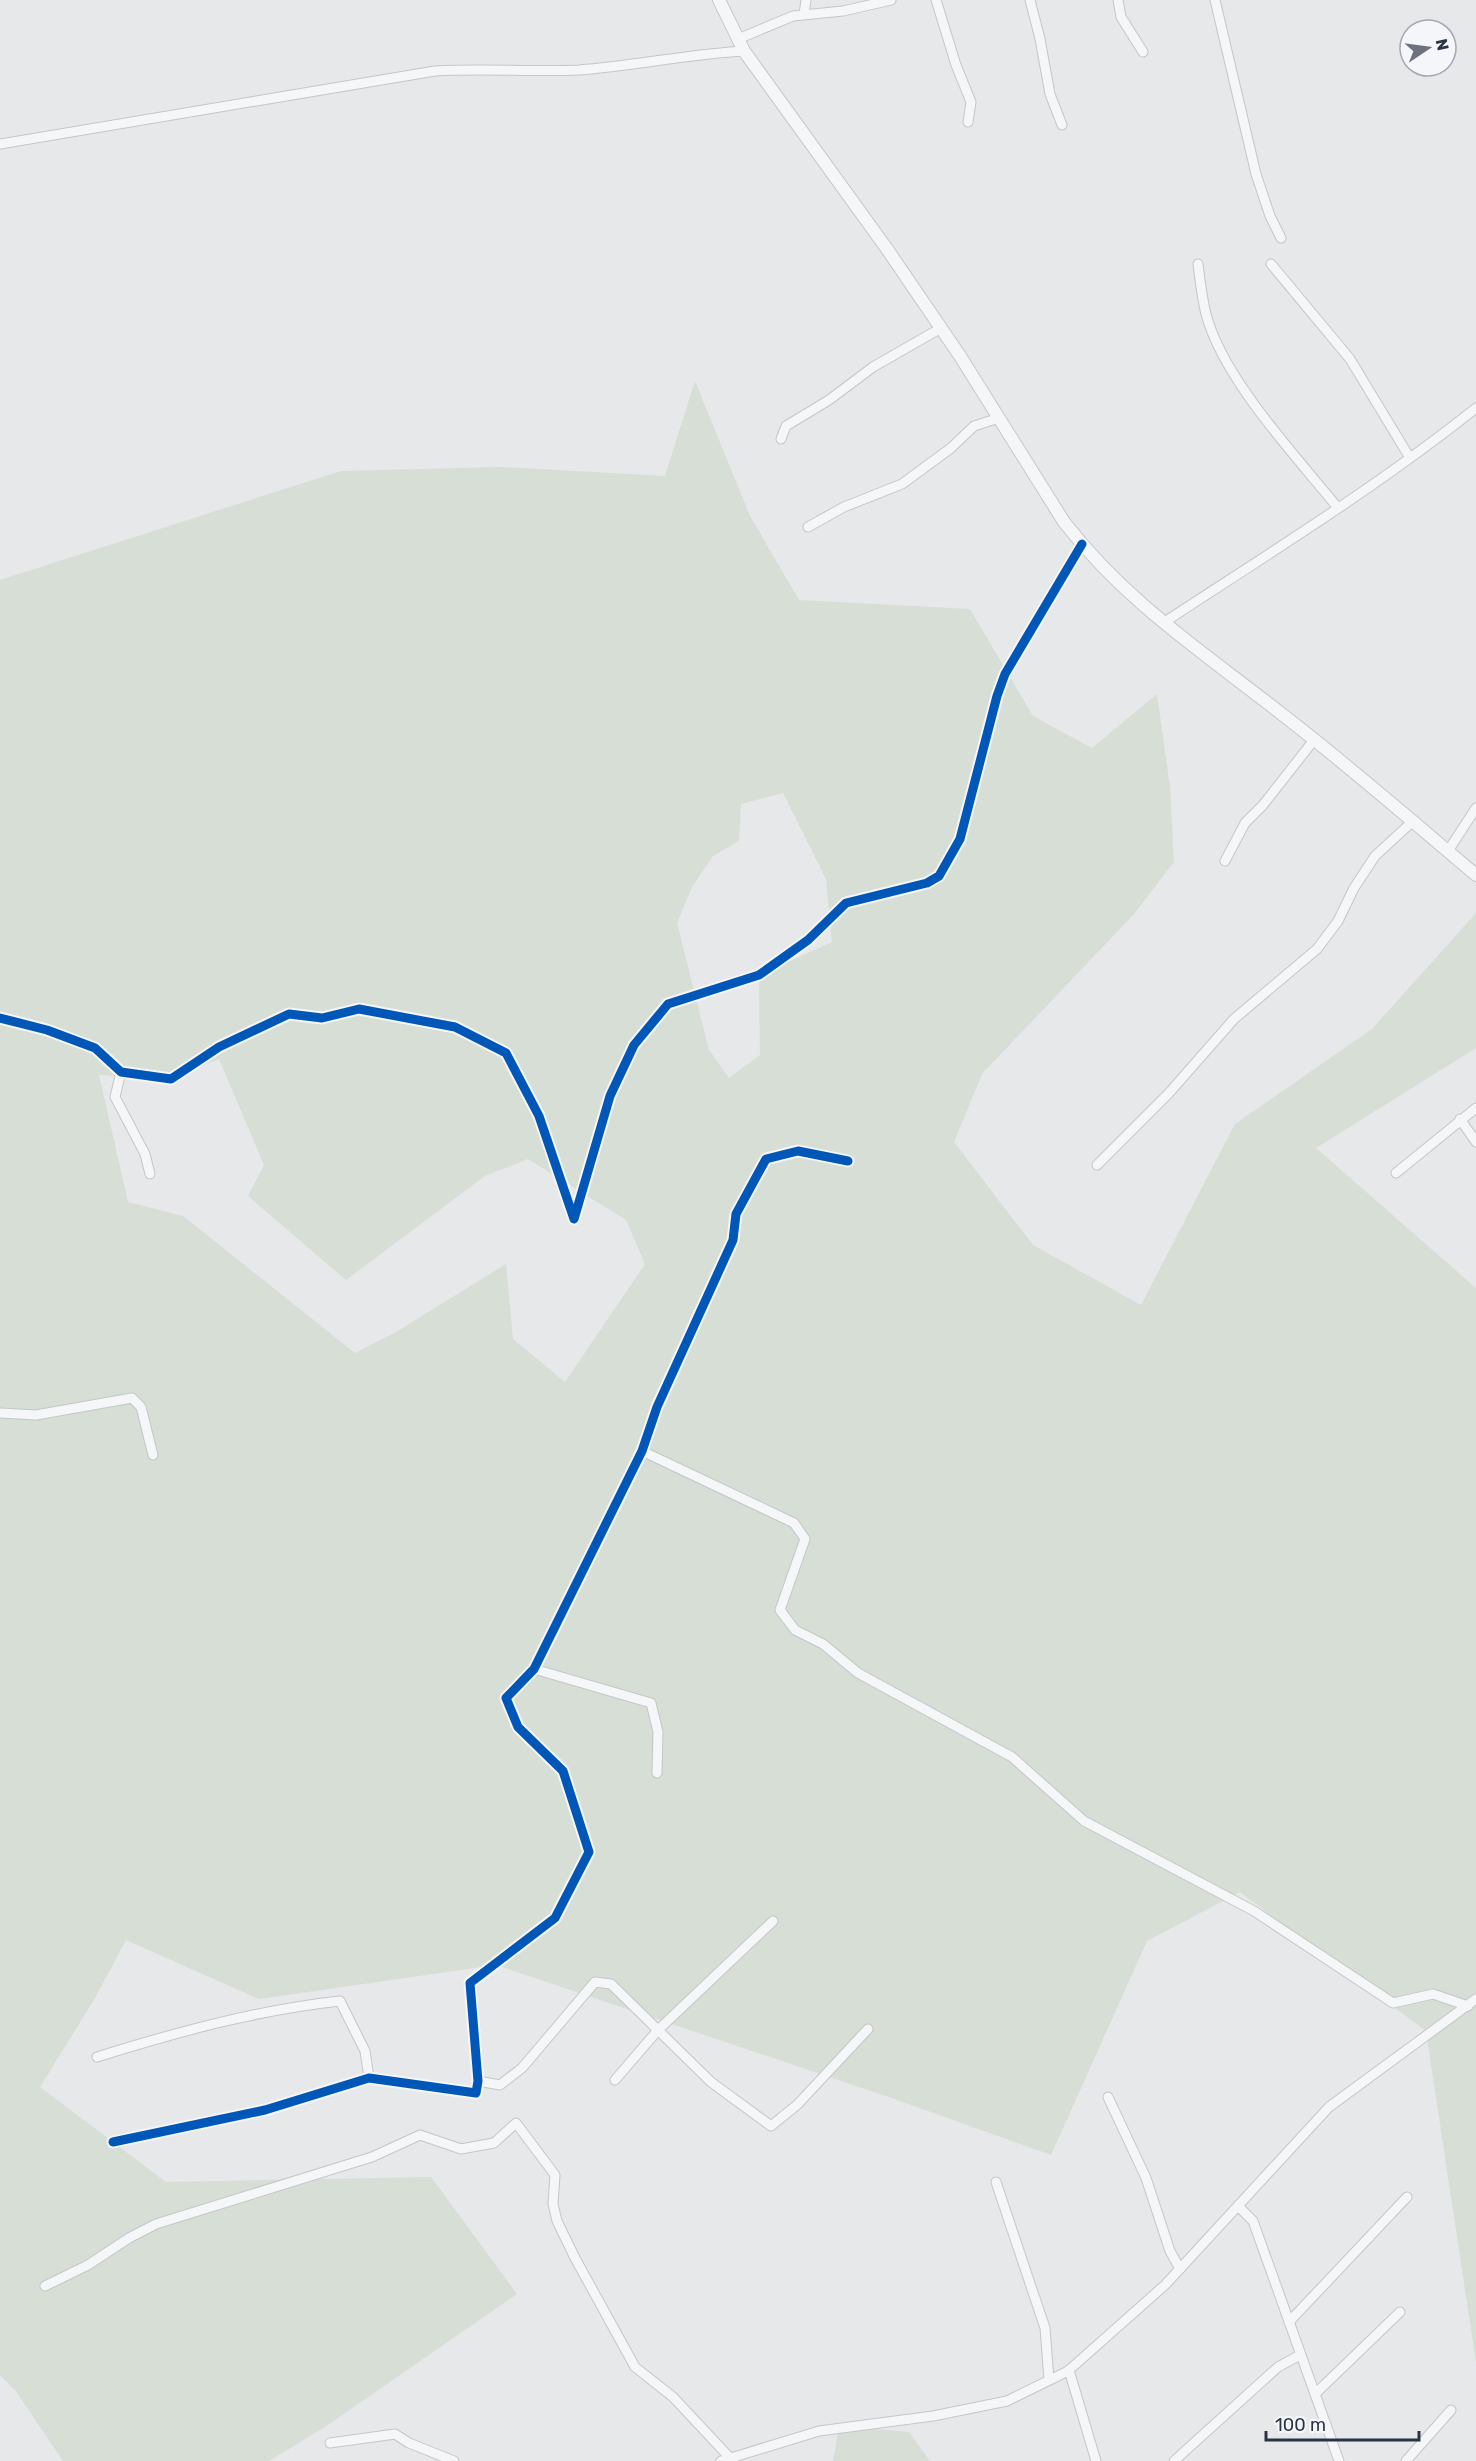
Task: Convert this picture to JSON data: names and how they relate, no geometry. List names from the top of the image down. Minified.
{"scale_bar":"100 m","north":"right"}
